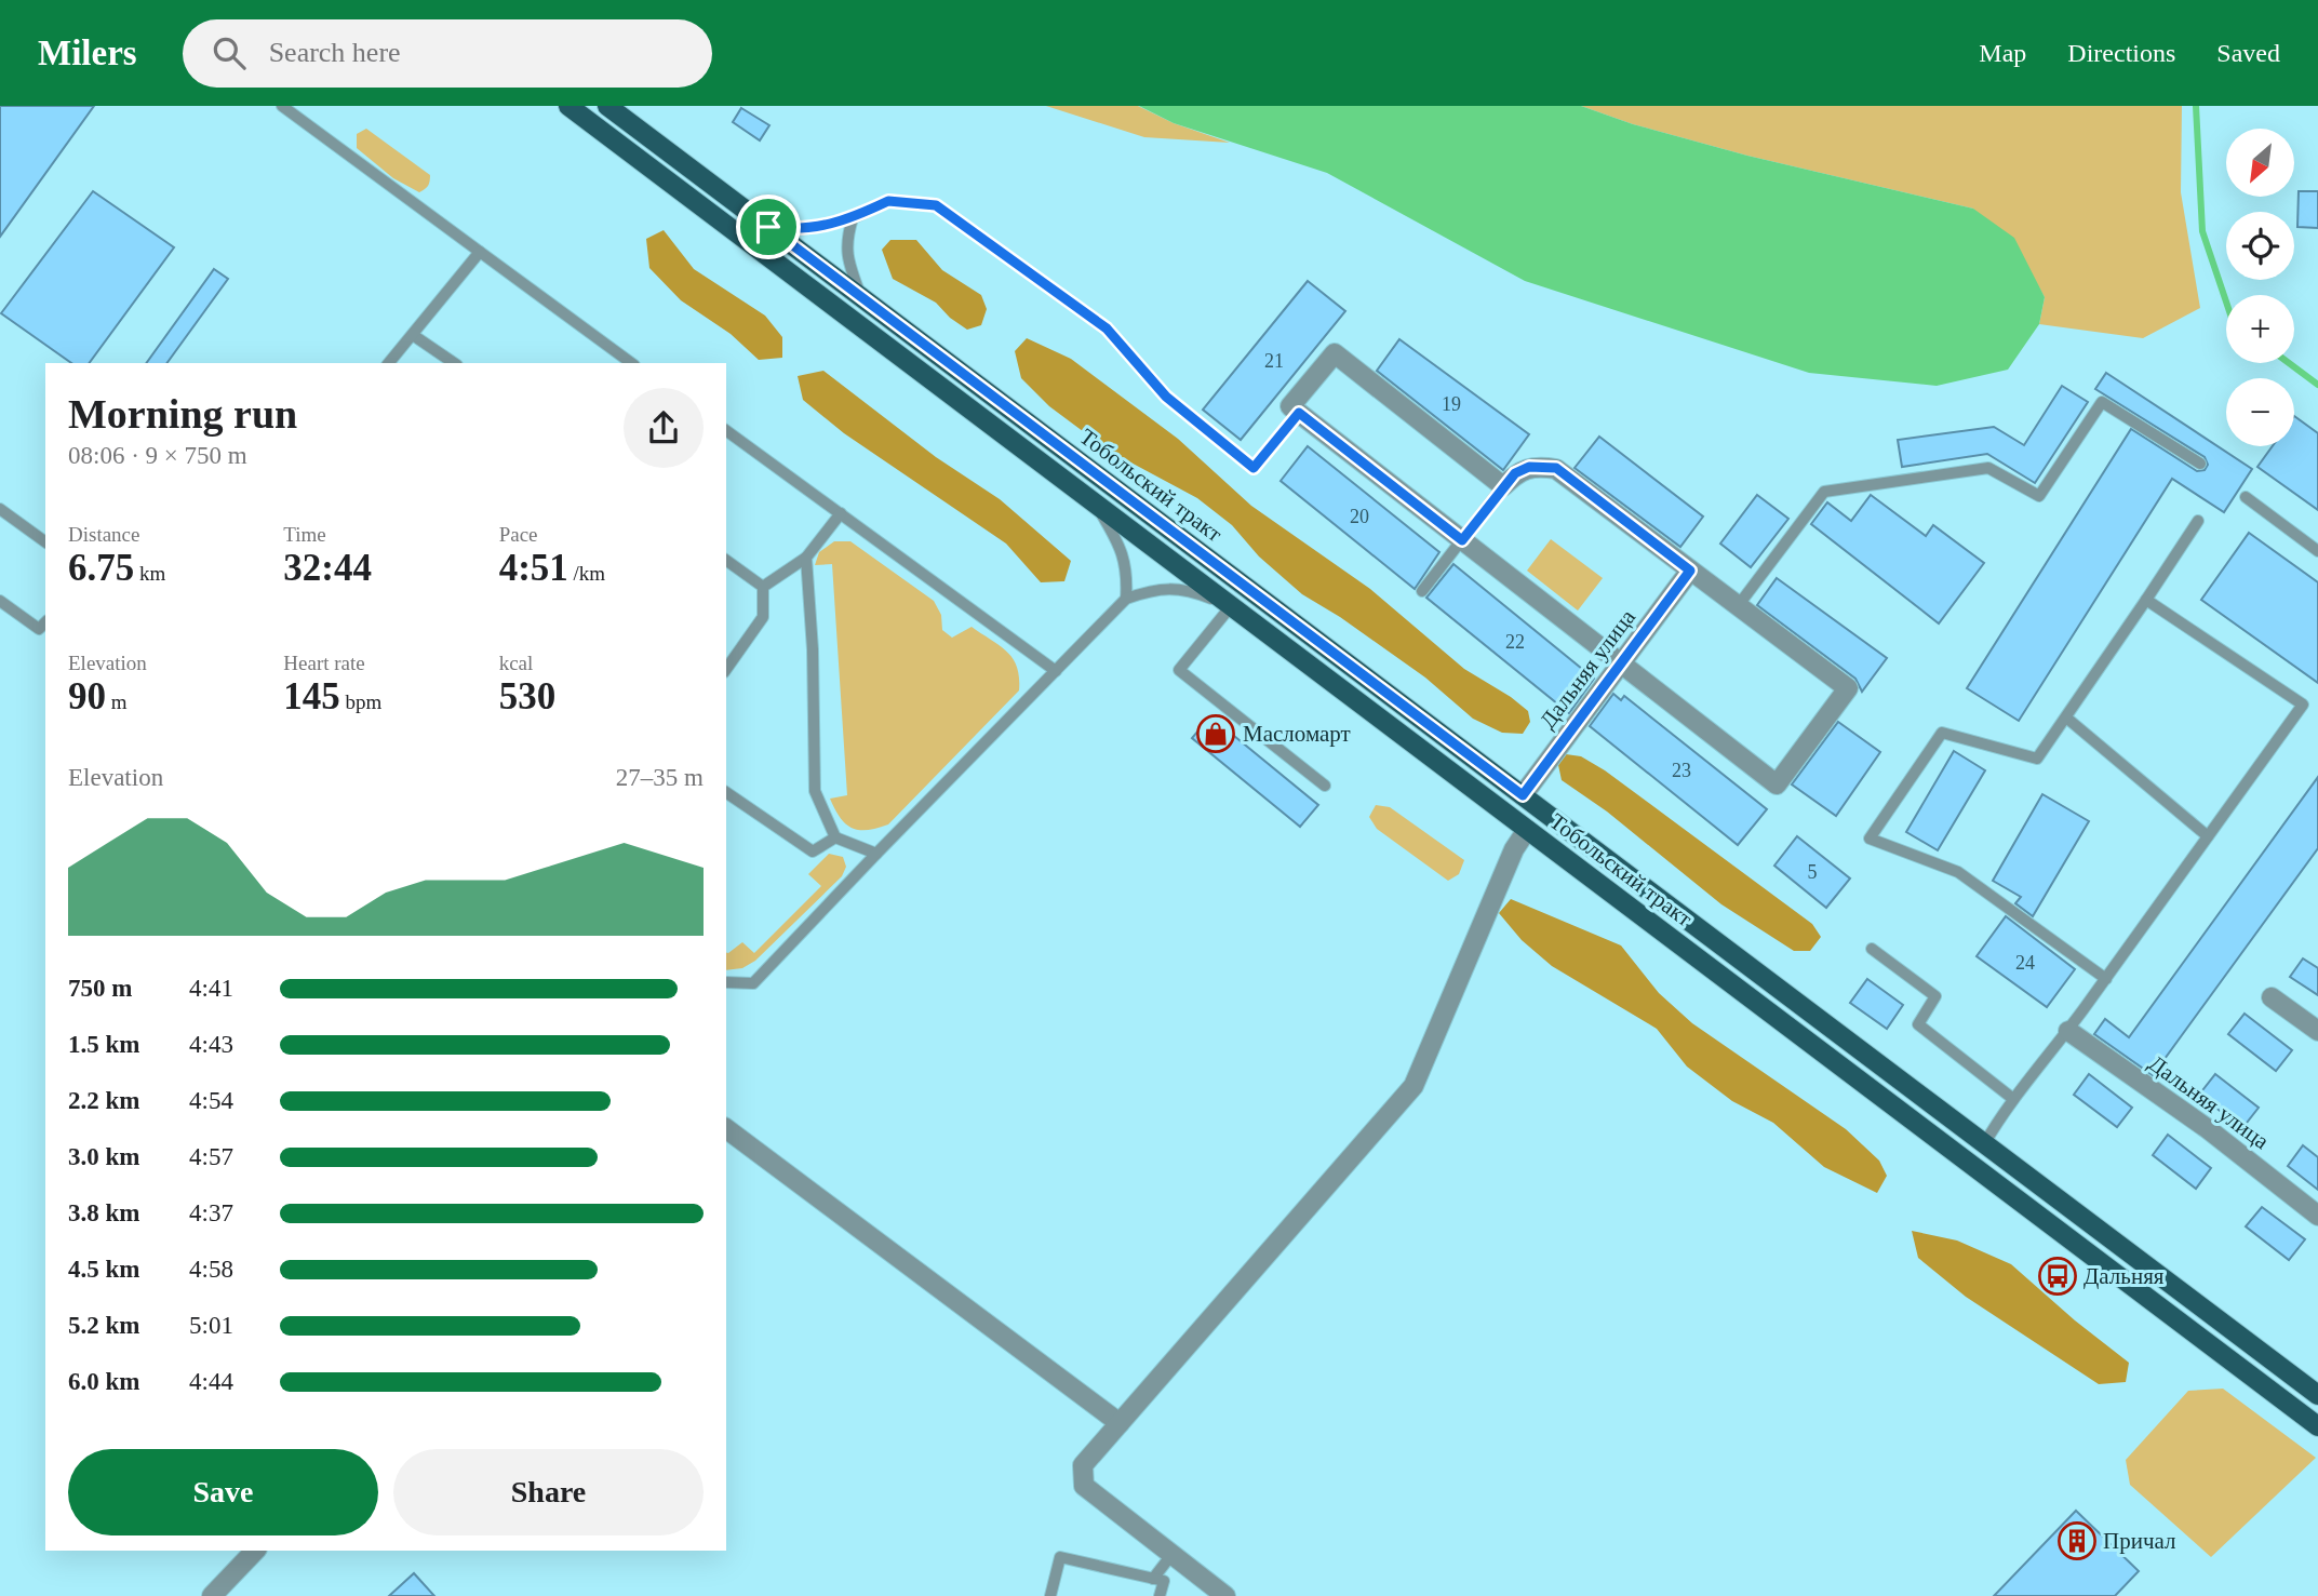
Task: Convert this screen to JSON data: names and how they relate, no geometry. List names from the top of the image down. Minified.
{"streets":{"main road":["Тобольский тракт"],"street":["Дальняя улица"]},"crossings":[["Тобольский тракт","Дальняя улица"]],"places":{"shop":["Масломарт"],"bus stop":["Дальняя"],"building":["Причал"]},"house_numbers":["21","19","20","22","23","5","24"],"north":"bottom left","page":{"header":"Milers","search":"Search here","nav":["Map","Directions","Saved"],"map_buttons":["+","−"],"heading":["Morning run","08:06 · 9 × 750 m"],"stats":[["Distance","6.75 km"],["Time","32:44"],["Pace","4:51 /km"],["Elevation","90 m"],["Heart rate","145 bpm"],["kcal","530"]],"chart":["Elevation","27–35 m"],"list":[{"name":"750 m","note":"4:41"},{"name":"1.5 km","note":"4:43"},{"name":"2.2 km","note":"4:54"},{"name":"3.0 km","note":"4:57"},{"name":"3.8 km","note":"4:37"},{"name":"4.5 km","note":"4:58"},{"name":"5.2 km","note":"5:01"},{"name":"6.0 km","note":"4:44"}],"buttons":["Save","Share"]}}
